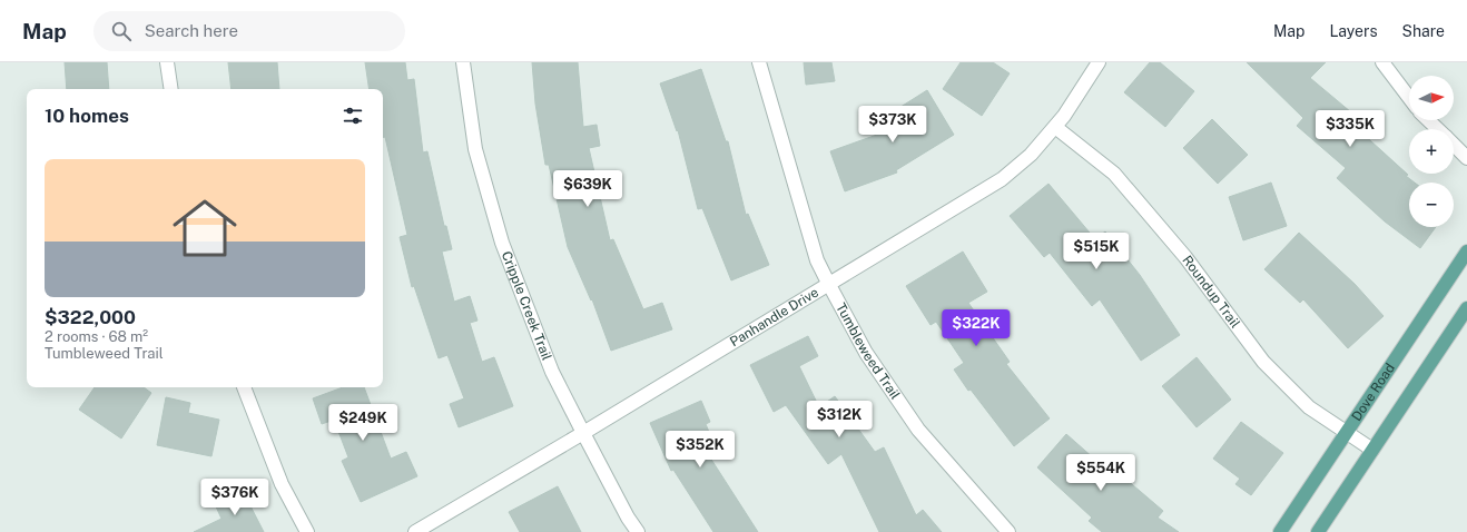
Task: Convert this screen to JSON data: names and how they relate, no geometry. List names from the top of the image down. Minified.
{"streets":{"main road":["Dove Road"],"street":["Roundup Trail","Cripple Creek Trail","Panhandle Drive","Tumbleweed Trail"]},"crossings":[["Roundup Trail","Panhandle Drive"],["Roundup Trail","Dove Road"],["Cripple Creek Trail","Panhandle Drive"],["Panhandle Drive","Tumbleweed Trail"]],"north":"right","page":{"header":"Map","search":"Search here","nav":["Map","Layers","Share"],"map_buttons":["+","−"],"heading":"10 homes","price":["$373K","$335K","$639K","$515K","$322K","$312K","$249K","$352K","$554K","$376K"],"list":[{"name":"$322,000","note":"2 rooms · 68 m² · Tumbleweed Trail"}]}}
